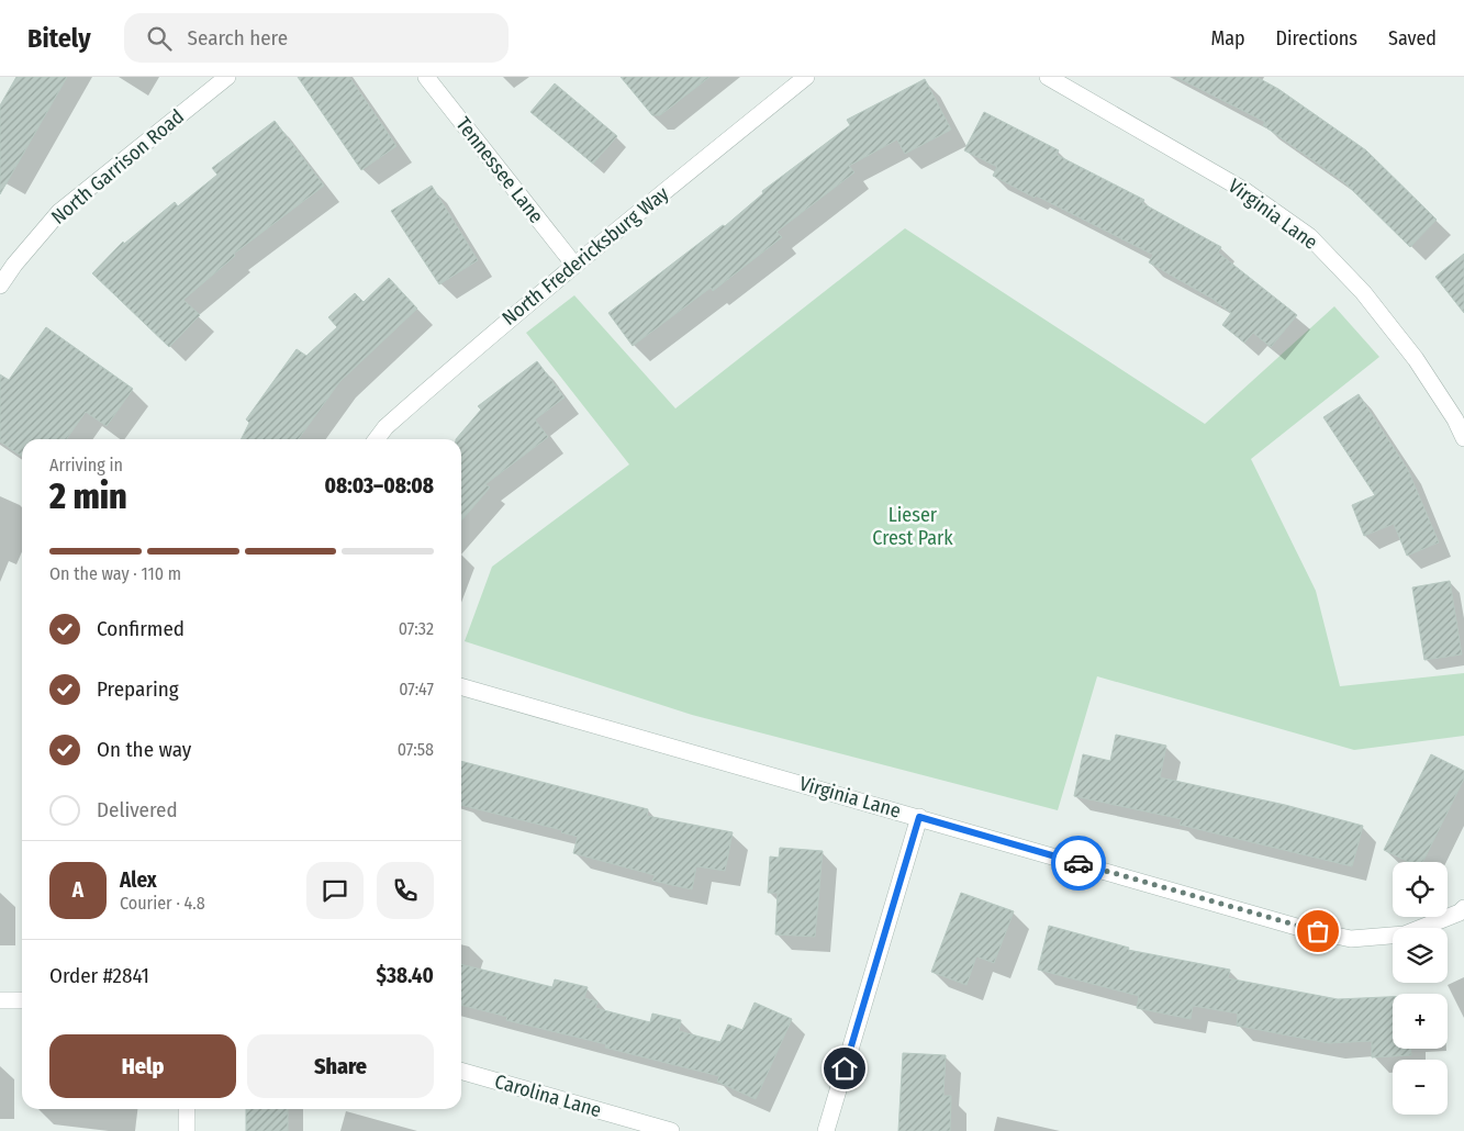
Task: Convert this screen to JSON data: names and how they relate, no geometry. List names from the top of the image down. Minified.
{"streets":{"street":["North Garrison Road","Tennessee Lane","Virginia Lane","North Fredericksburg Way","Carolina Lane"]},"crossings":[["Tennessee Lane","North Fredericksburg Way"]],"parks":["Lieser Crest Park"],"page":{"header":"Bitely","search":"Search here","nav":["Map","Directions","Saved"],"heading":["2 min","Arriving in","08:03–08:08"],"panel":["Alex","Courier · 4.8","Order #2841","$38.40"],"bar":"On the way · 110 m","list":[["Confirmed","07:32"],["Preparing","07:47"],["On the way","07:58"],"Delivered"],"map_buttons":["+","−"],"round":"A","buttons":["Help","Share"]}}
